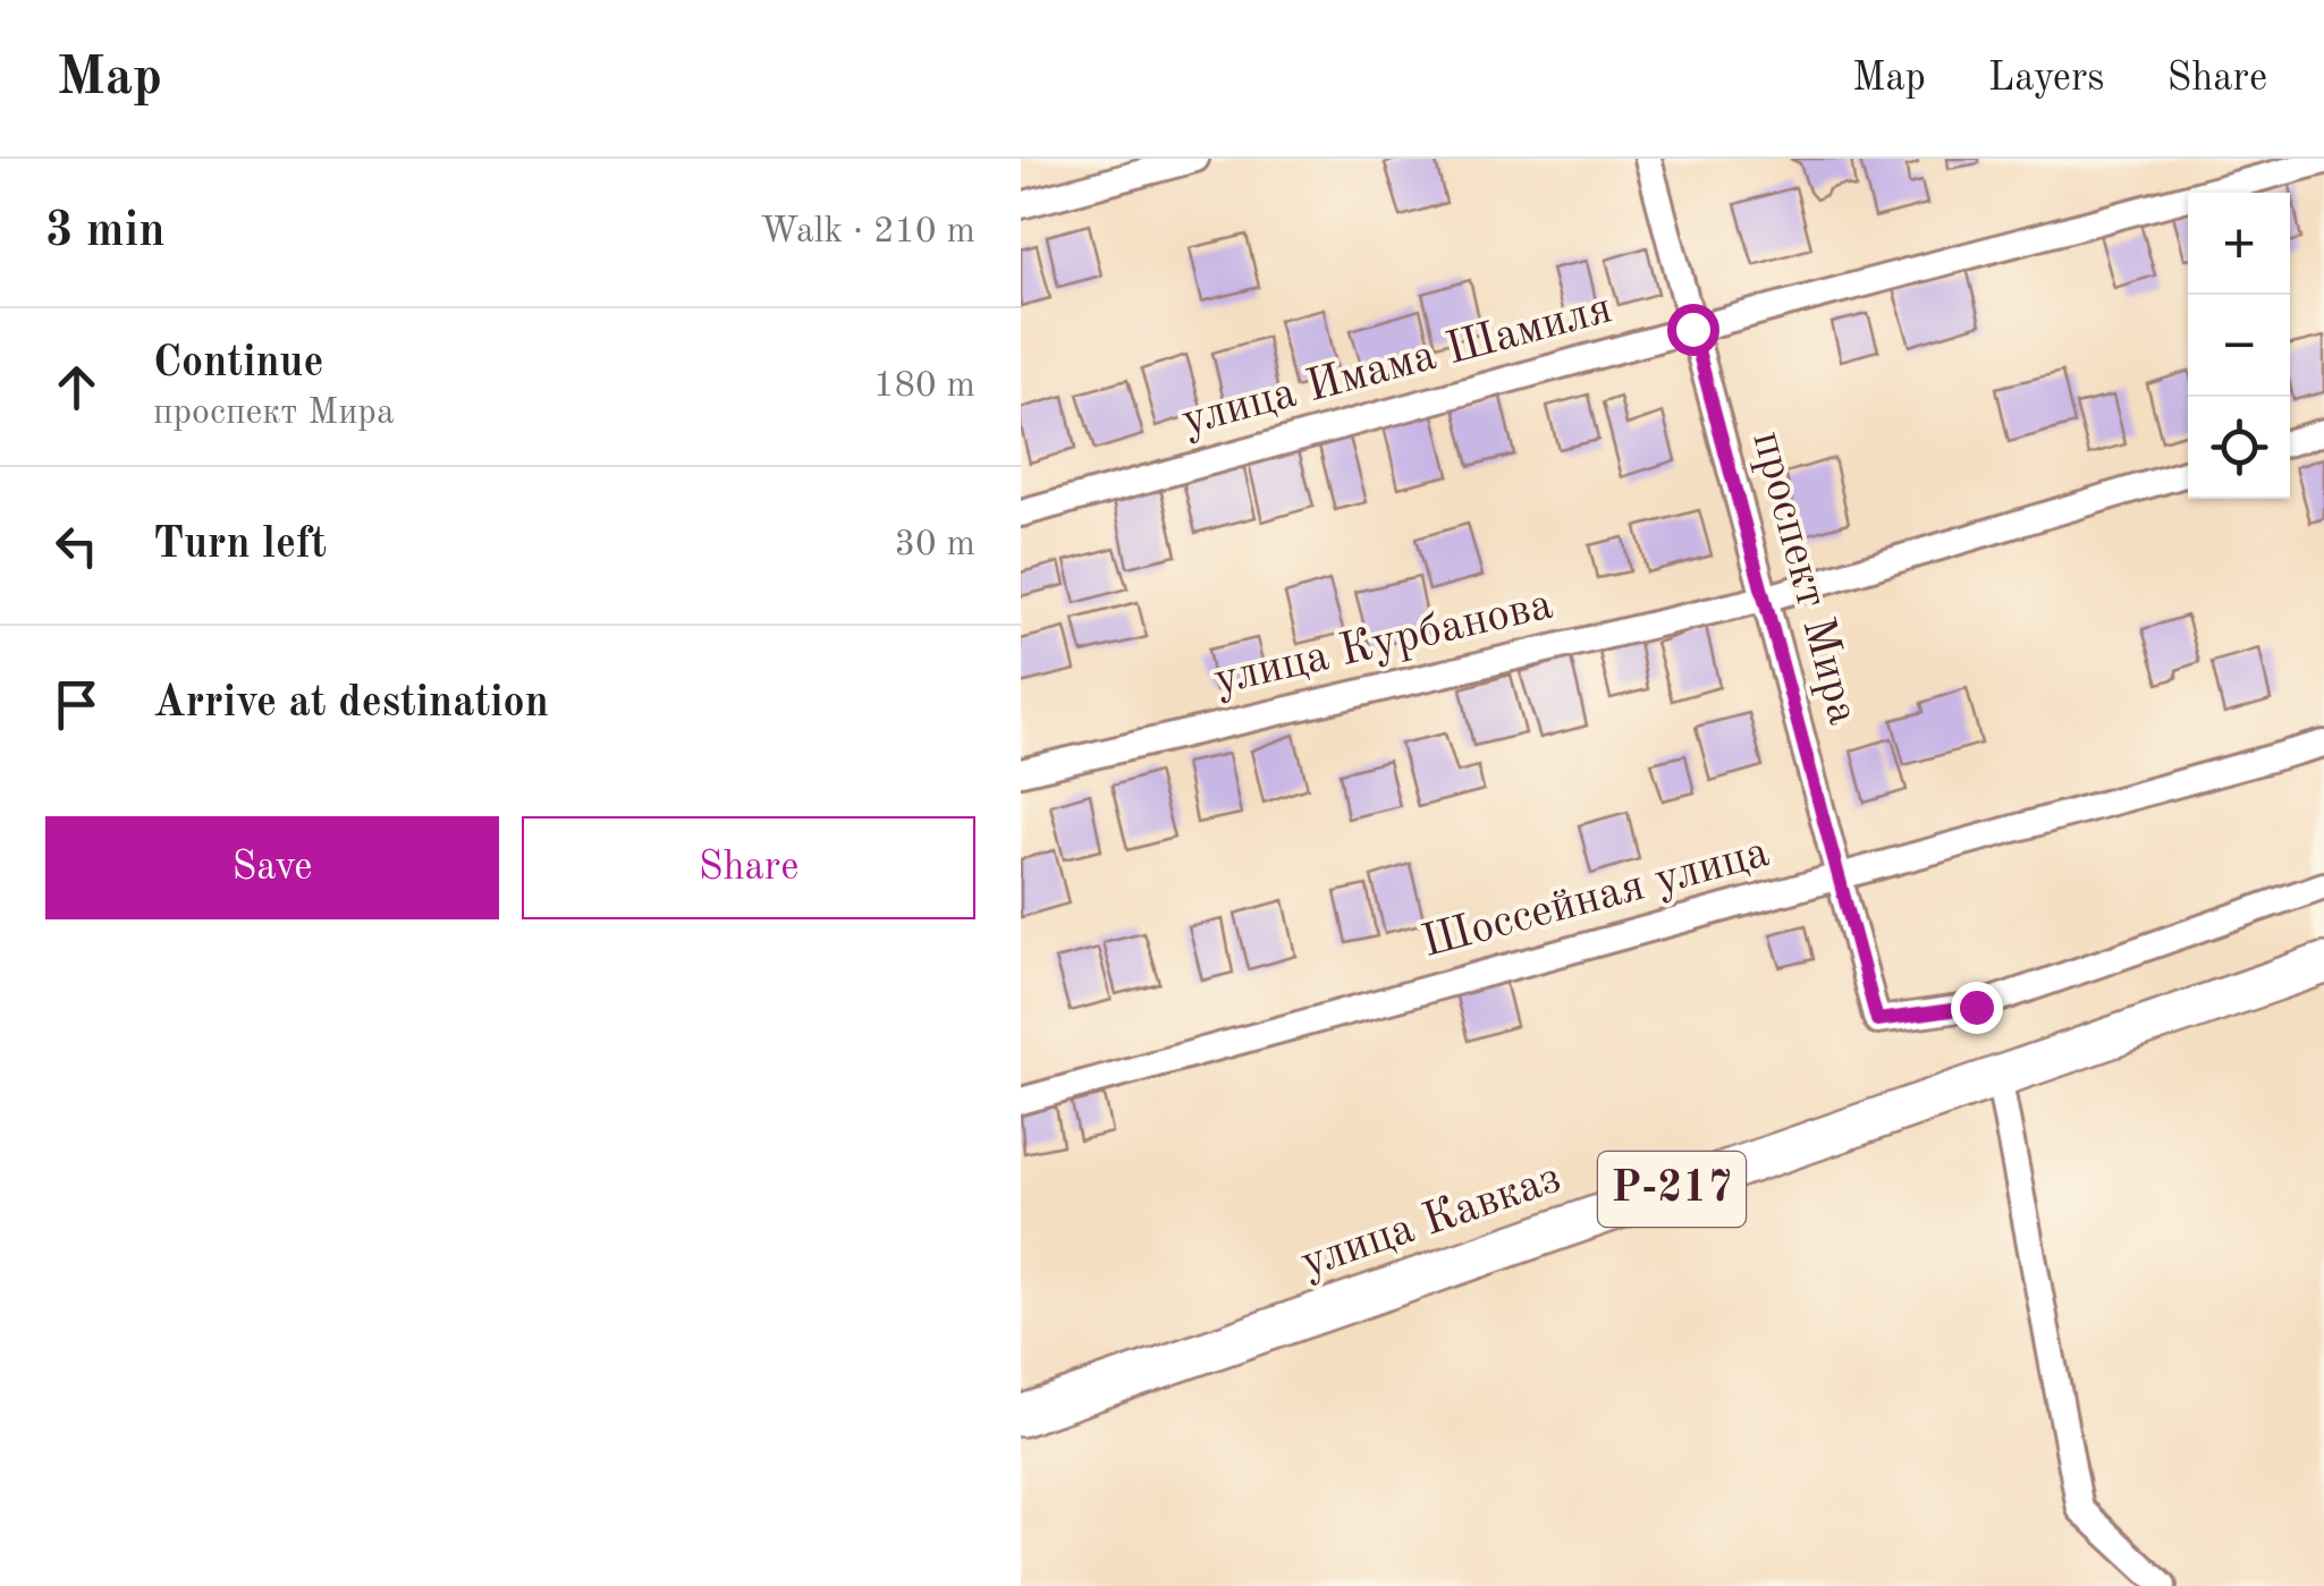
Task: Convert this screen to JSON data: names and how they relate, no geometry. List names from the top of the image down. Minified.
{"streets":{"highway":["Р-217","улица Кавказ"],"street":["улица Имама Шамиля","проспект Мира","улица Курбанова","Шоссейная улица"]},"crossings":[["улица Имама Шамиля","проспект Мира"],["проспект Мира","улица Курбанова"],["проспект Мира","Шоссейная улица"]],"page":{"header":"Map","nav":["Map","Layers","Share"],"heading":["3 min","Walk · 210 m"],"map_buttons":["+","−"],"list":[["Continue","проспект Мира","180 m"],["Turn left","30 m"],"Arrive at destination"],"buttons":["Save","Share"]}}
